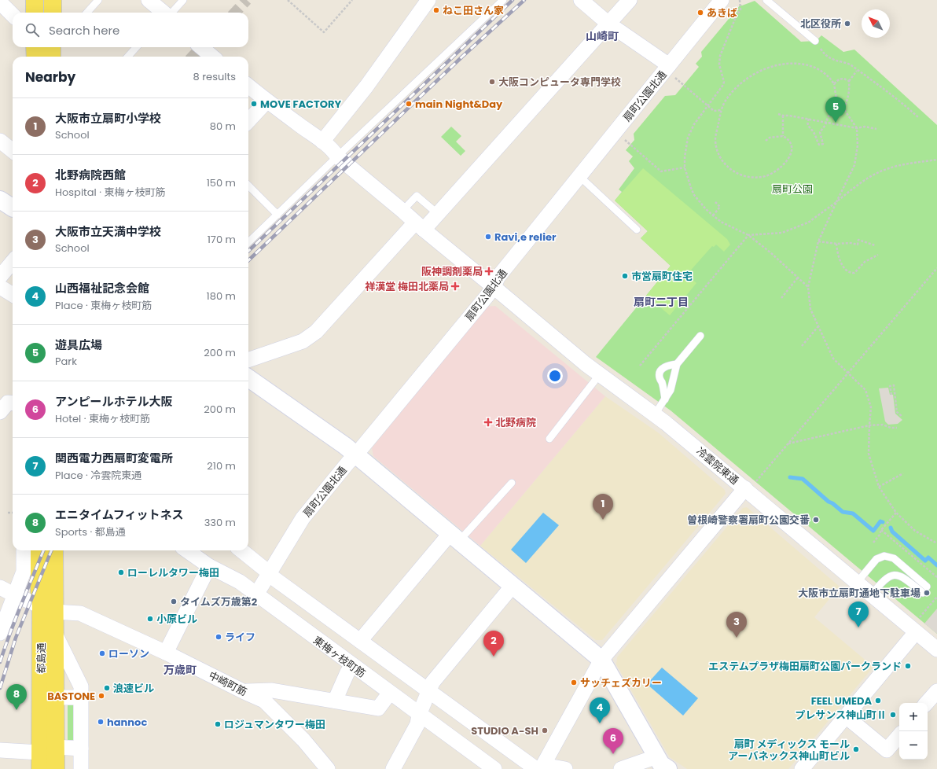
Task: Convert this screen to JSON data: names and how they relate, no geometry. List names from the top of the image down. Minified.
{"streets":{"main road":["都島通"],"street":["扇町公園北通","冷雲院東通","東梅ヶ枝町筋","中崎町筋"]},"crossings":[["扇町公園北通","冷雲院東通"],["扇町公園北通","東梅ヶ枝町筋"],["都島通","中崎町筋"]],"districts":["山崎町","扇町二丁目","万歳町"],"parks":["扇町公園"],"places":{"other":["ねこ田さん家","あきば","北区役所","大阪コンピュータ専門学校","MOVE FACTORY","main Night&Day","Ravi,e relier","市営扇町住宅","曽根崎警察署扇町公園交番","ローレルタワー梅田","大阪市立扇町通地下駐車場","タイムズ万歳第2","小原ビル","ライフ","ローソン","エステムプラザ梅田扇町公園パークランド","サッチェズカリー","浪速ビル","BASTONE","FEEL UMEDA","プレサンス神山町Ⅱ","hannoc","ロジュマンタワー梅田","STUDIO A-SH","扇町 メディックス モール アーバネックス神山町ビル"],"health":["阪神調剤薬局","祥漢堂 梅田北薬局","北野病院"]},"north":"top left","page":{"search":"Search here","heading":["Nearby","8 results"],"pins":["5","1","7","3","2","8","4","6"],"list":[{"mark":"1","name":"大阪市立扇町小学校","note":"School","value":"80 m"},{"mark":"2","name":"北野病院西館","note":"Hospital · 東梅ヶ枝町筋","value":"150 m"},{"mark":"3","name":"大阪市立天満中学校","note":"School","value":"170 m"},{"mark":"4","name":"山西福祉記念会館","note":"Place · 東梅ヶ枝町筋","value":"180 m"},{"mark":"5","name":"遊具広場","note":"Park","value":"200 m"},{"mark":"6","name":"アンピールホテル大阪","note":"Hotel · 東梅ヶ枝町筋","value":"200 m"},{"mark":"7","name":"関西電力西扇町変電所","note":"Place · 冷雲院東通","value":"210 m"},{"mark":"8","name":"エニタイムフィットネス","note":"Sports · 都島通","value":"330 m"}],"map_buttons":["+","−"]}}
